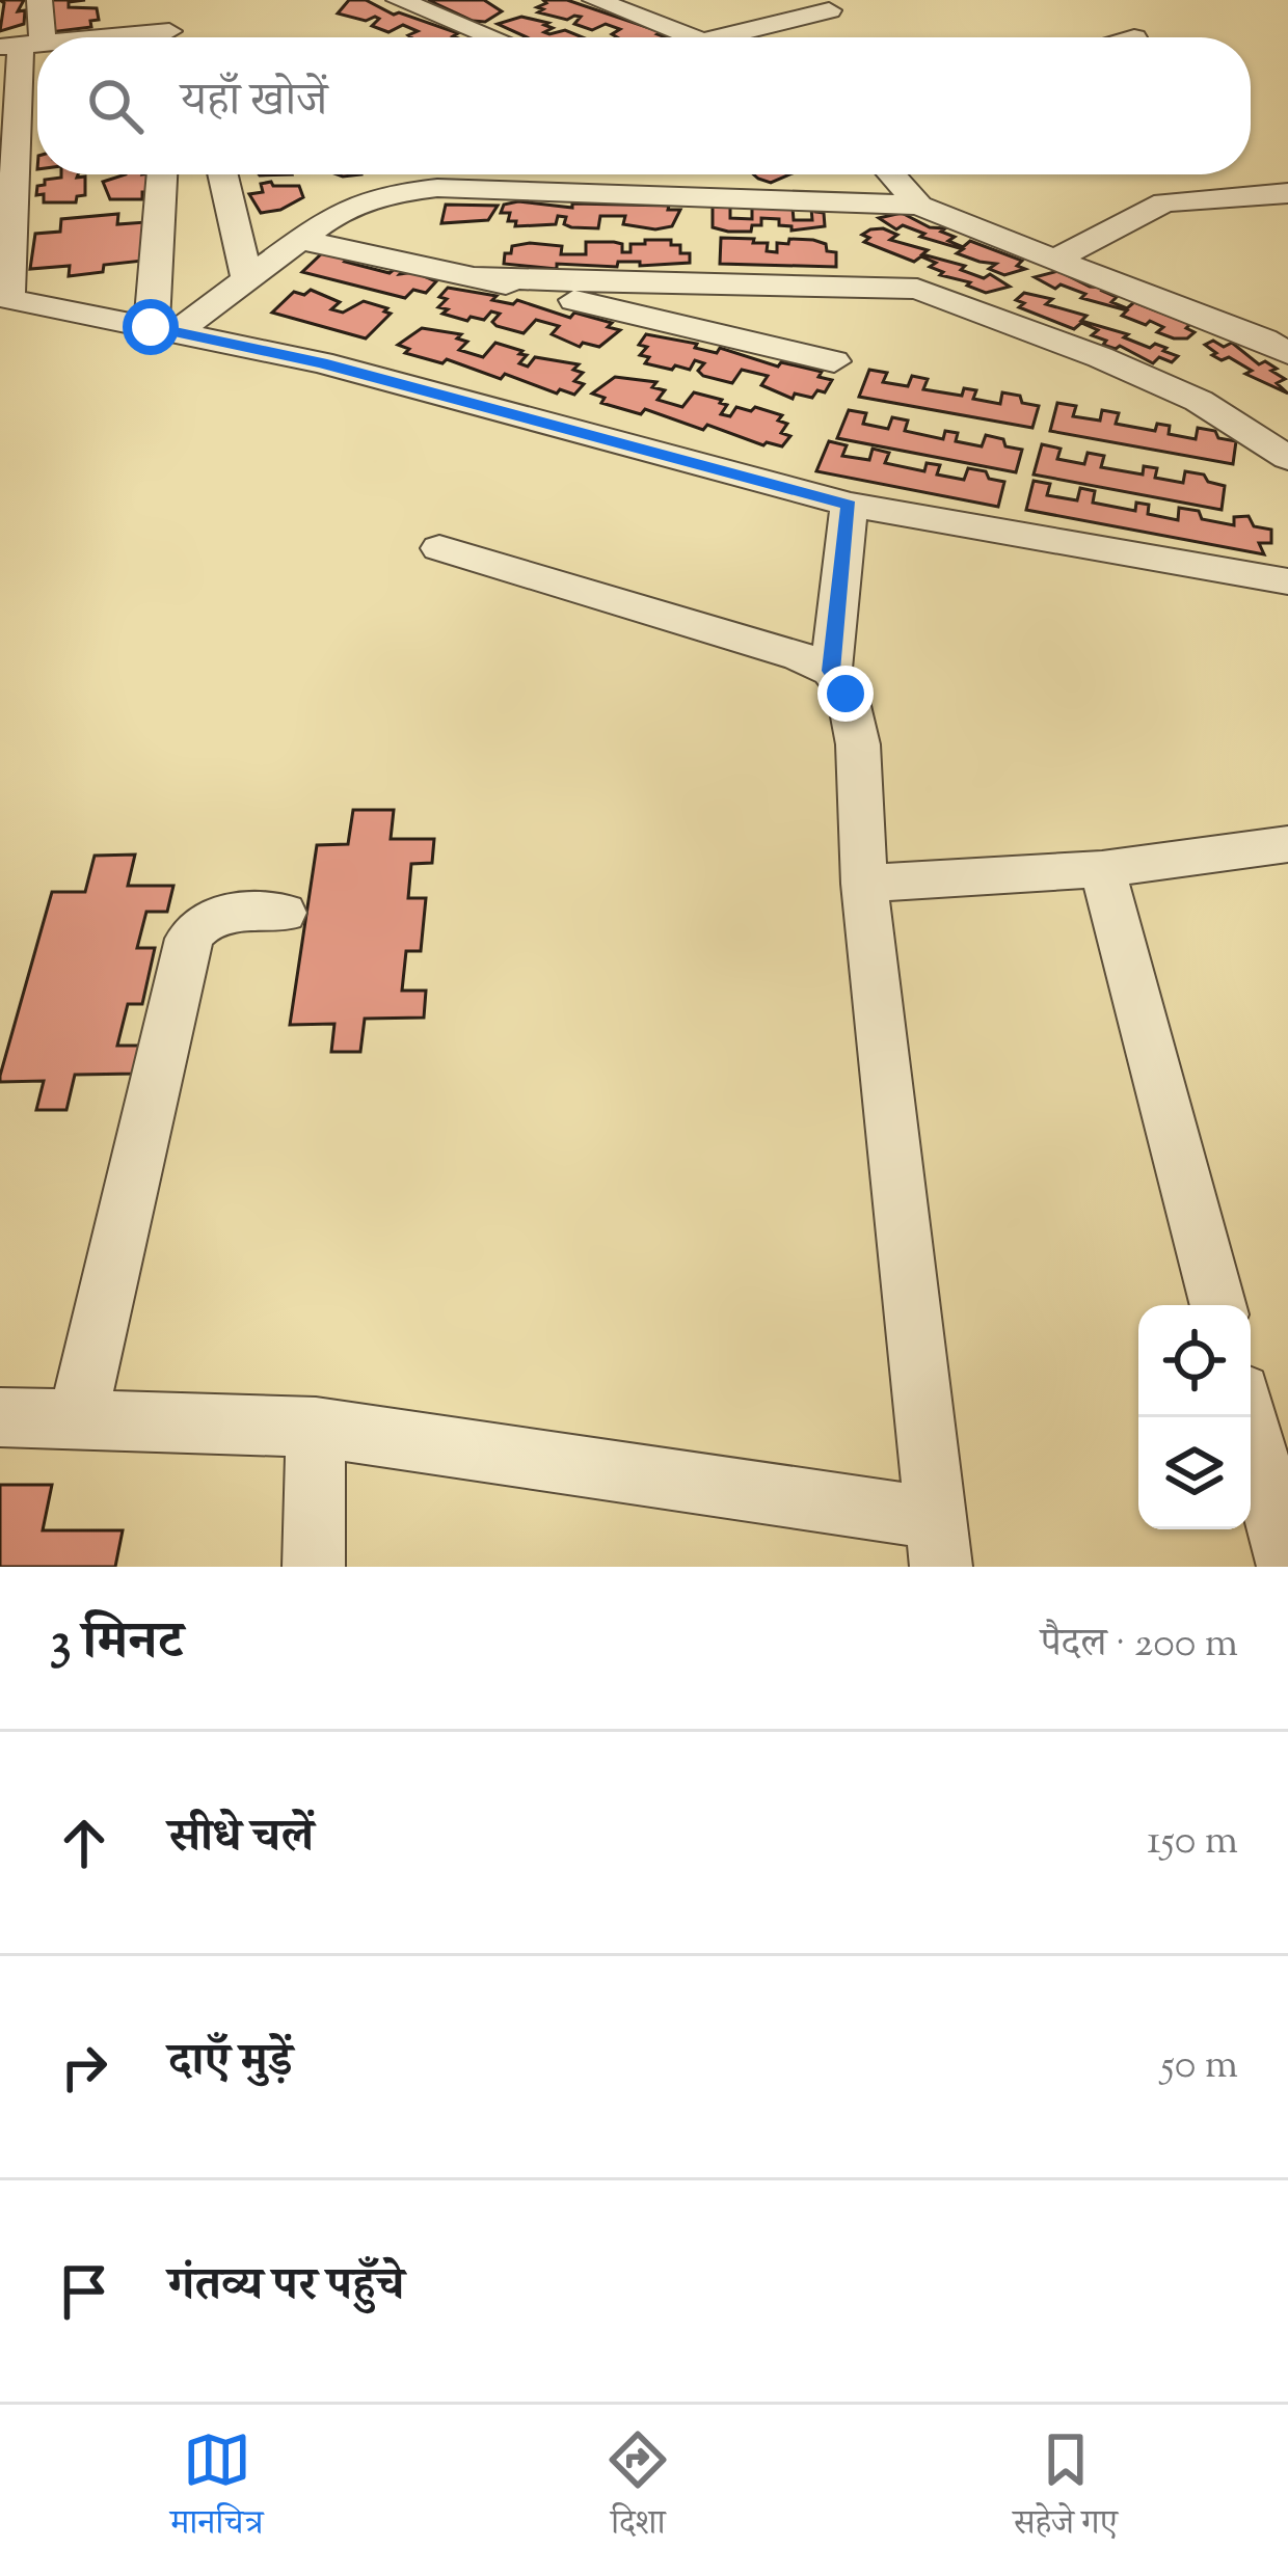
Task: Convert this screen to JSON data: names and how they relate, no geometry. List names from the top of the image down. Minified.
{"page":{"search":"यहाँ खोजें","heading":["3 मिनट","पैदल · 200 m"],"list":[["सीधे चलें","150 m"],["दाएँ मुड़ें","50 m"],"गंतव्य पर पहुँचे"],"nav":["मानचित्र","दिशा","सहेजे गए"]}}
